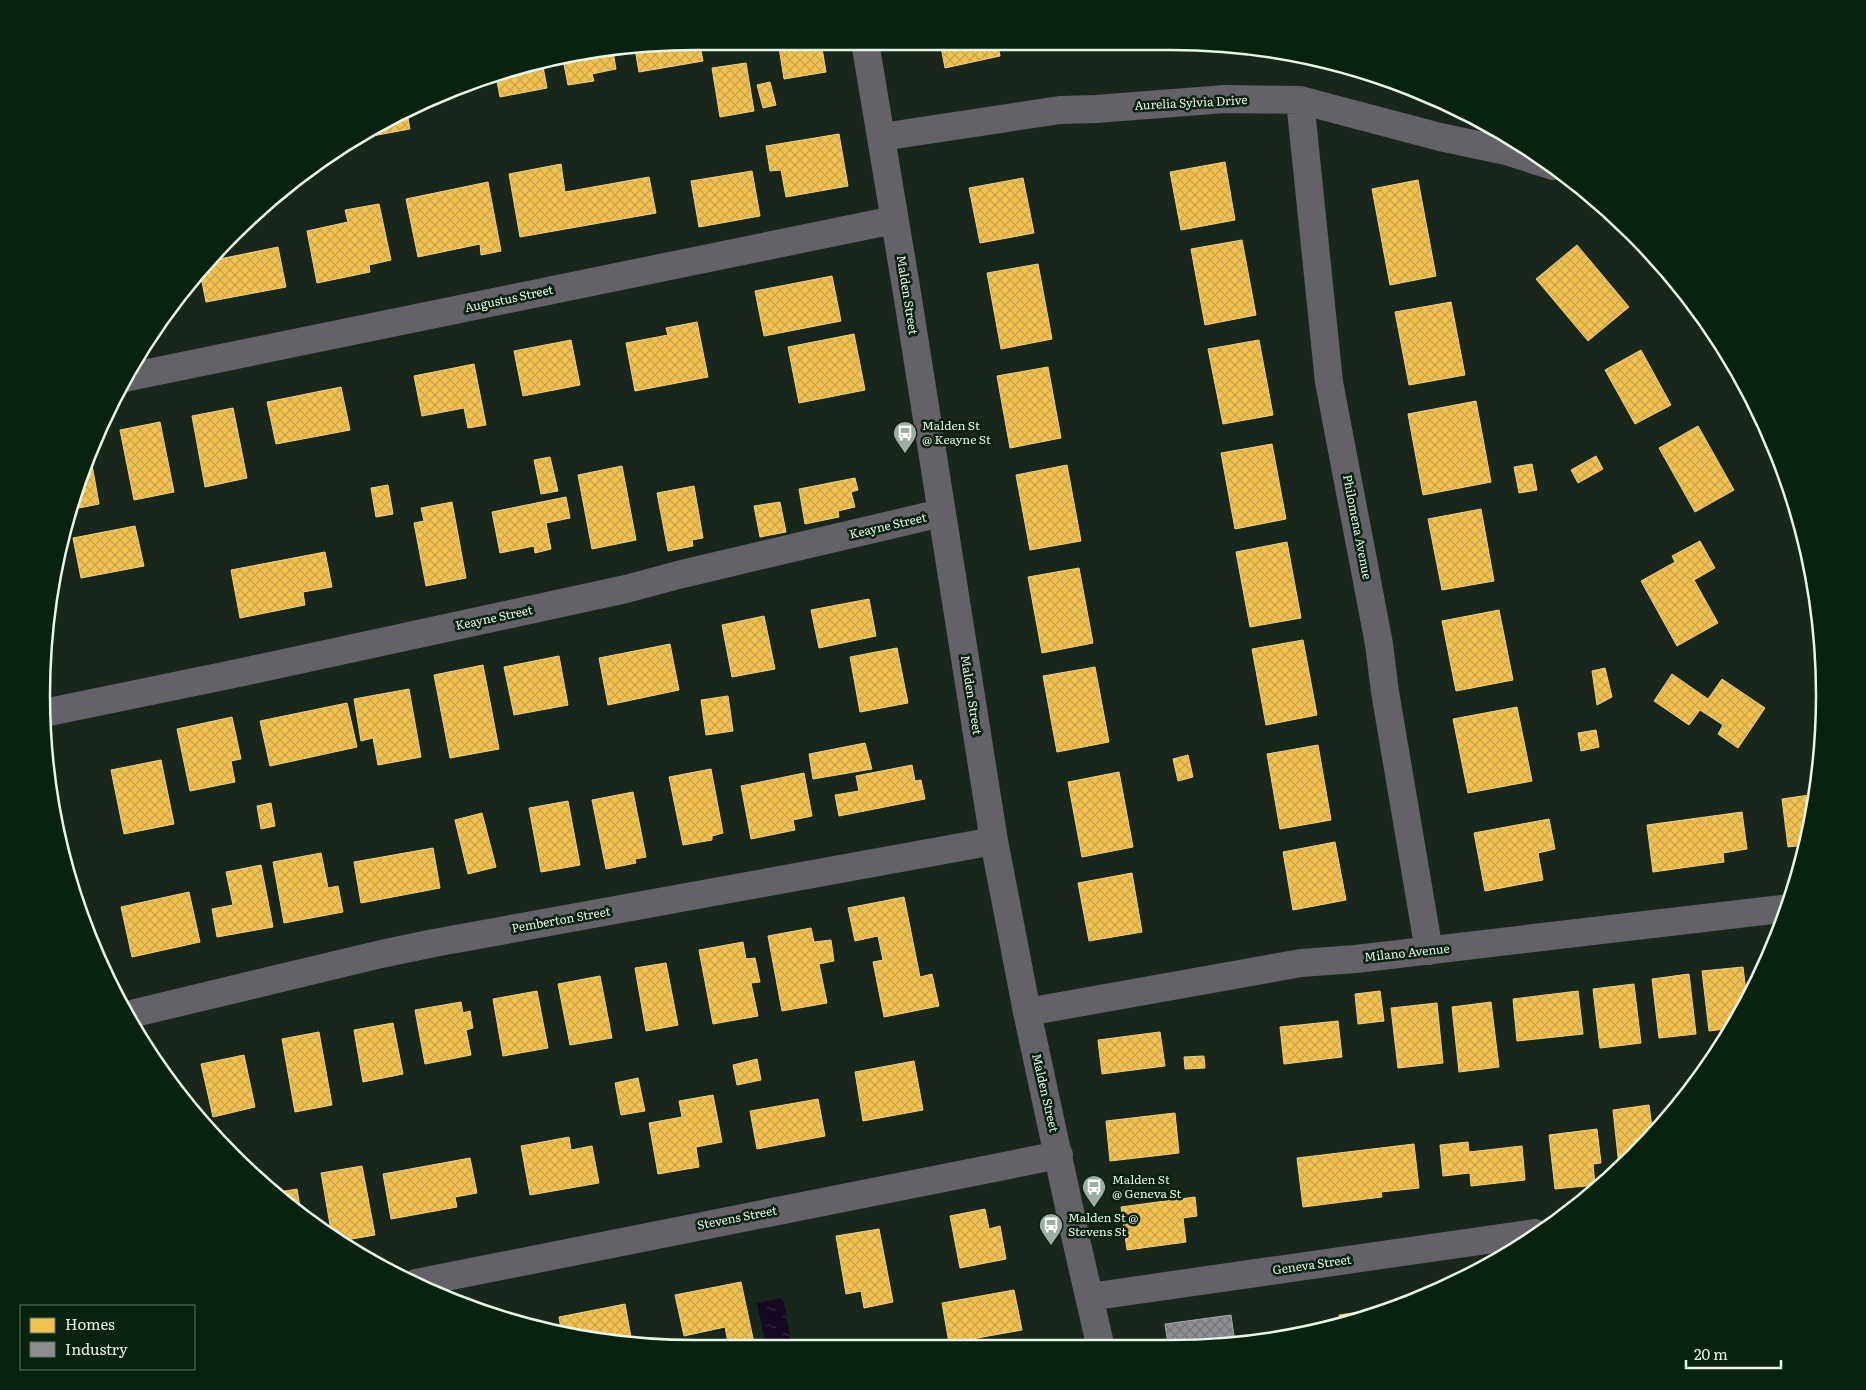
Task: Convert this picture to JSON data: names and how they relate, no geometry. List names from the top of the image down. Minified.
{"streets":{"street":["Aurelia Sylvia Drive","Malden Street","Augustus Street","Keayne Street","Philomena Avenue","Pemberton Street","Milano Avenue","Stevens Street","Geneva Street"]},"crossings":[["Aurelia Sylvia Drive","Malden Street"],["Aurelia Sylvia Drive","Philomena Avenue"],["Malden Street","Augustus Street"],["Malden Street","Keayne Street"],["Malden Street","Pemberton Street"],["Malden Street","Milano Avenue"],["Malden Street","Stevens Street"],["Malden Street","Geneva Street"],["Philomena Avenue","Milano Avenue"]],"places":{"bus stop":["Malden St @ Keayne St","Malden St @ Geneva St","Malden St @ Stevens St"]},"legend":["Homes","Industry"],"scale_bar":"20 m"}
